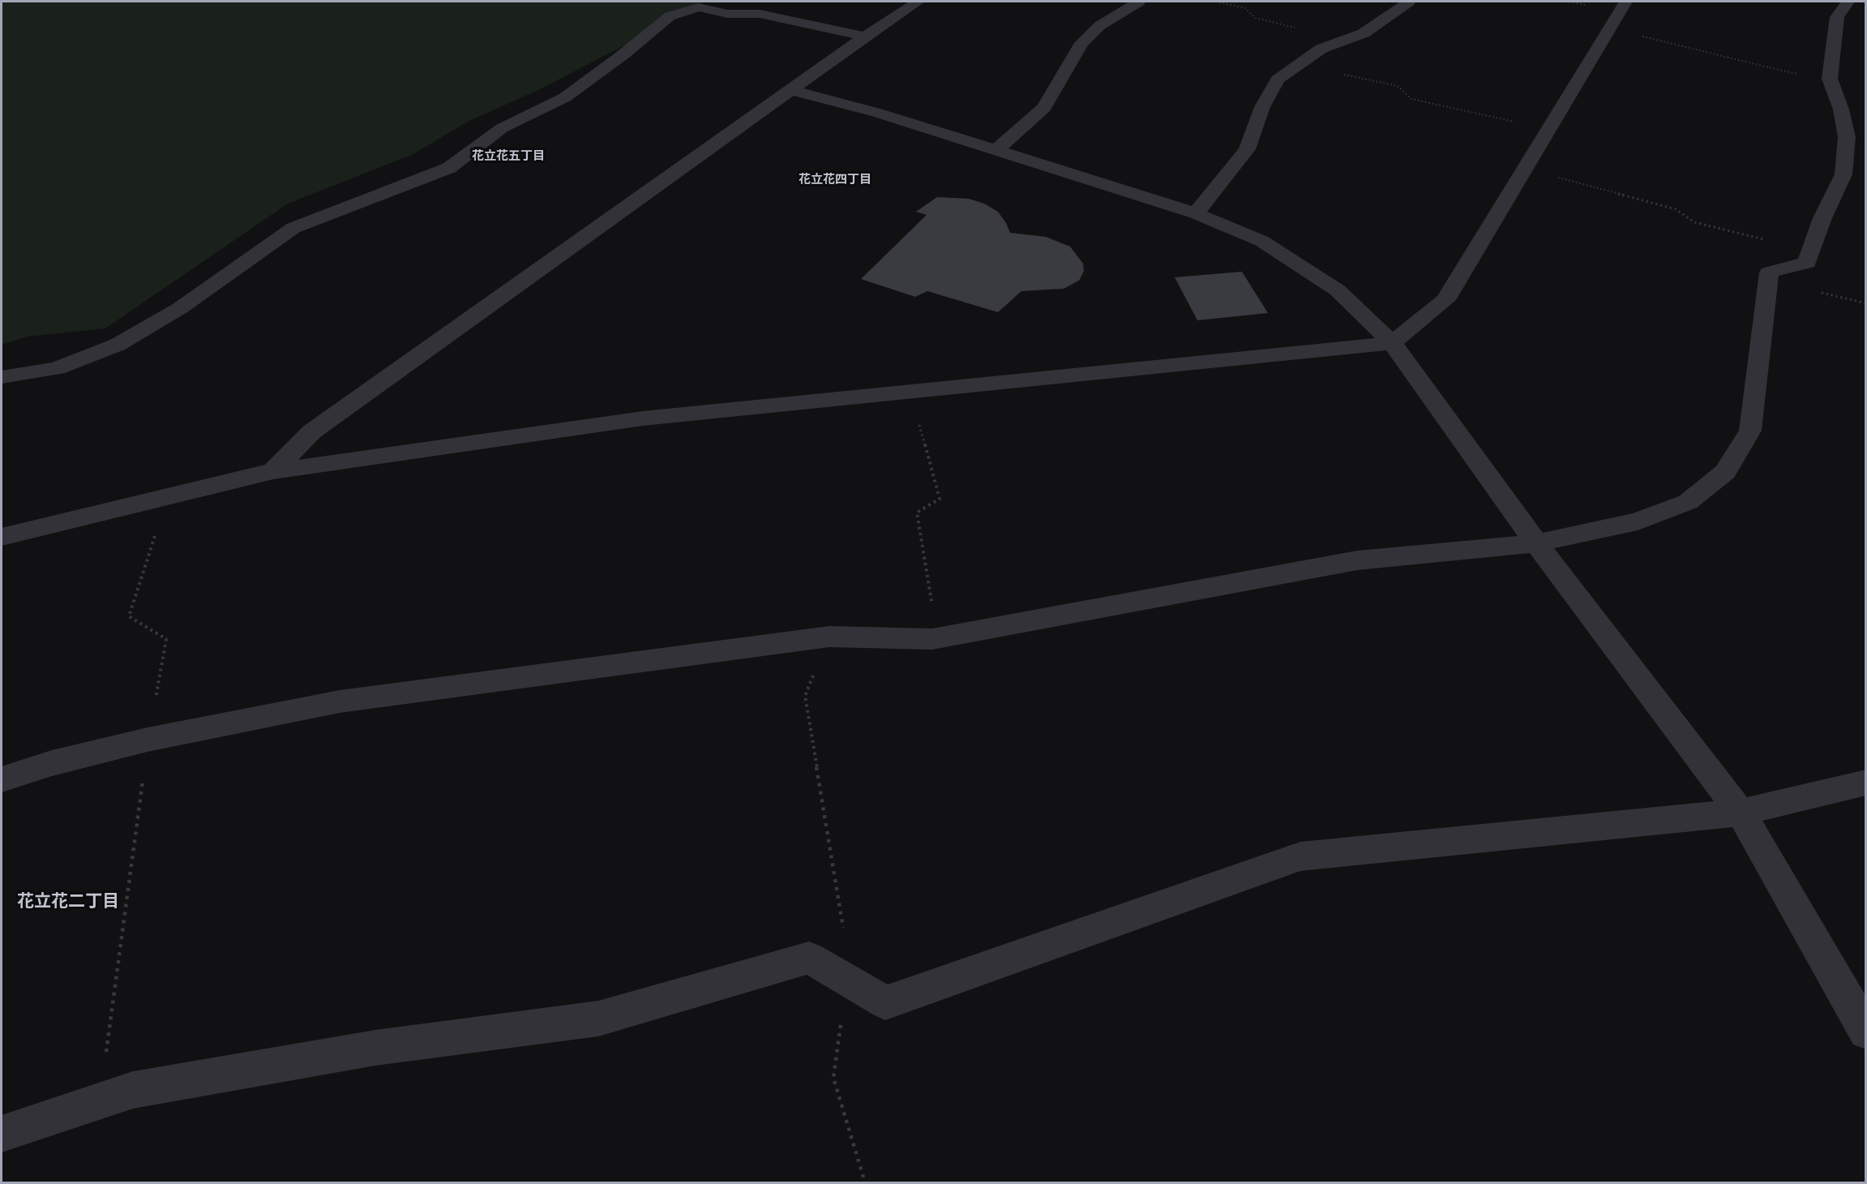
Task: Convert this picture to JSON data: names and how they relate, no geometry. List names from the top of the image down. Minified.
{"districts":["花立花五丁目","花立花四丁目","花立花二丁目"]}
